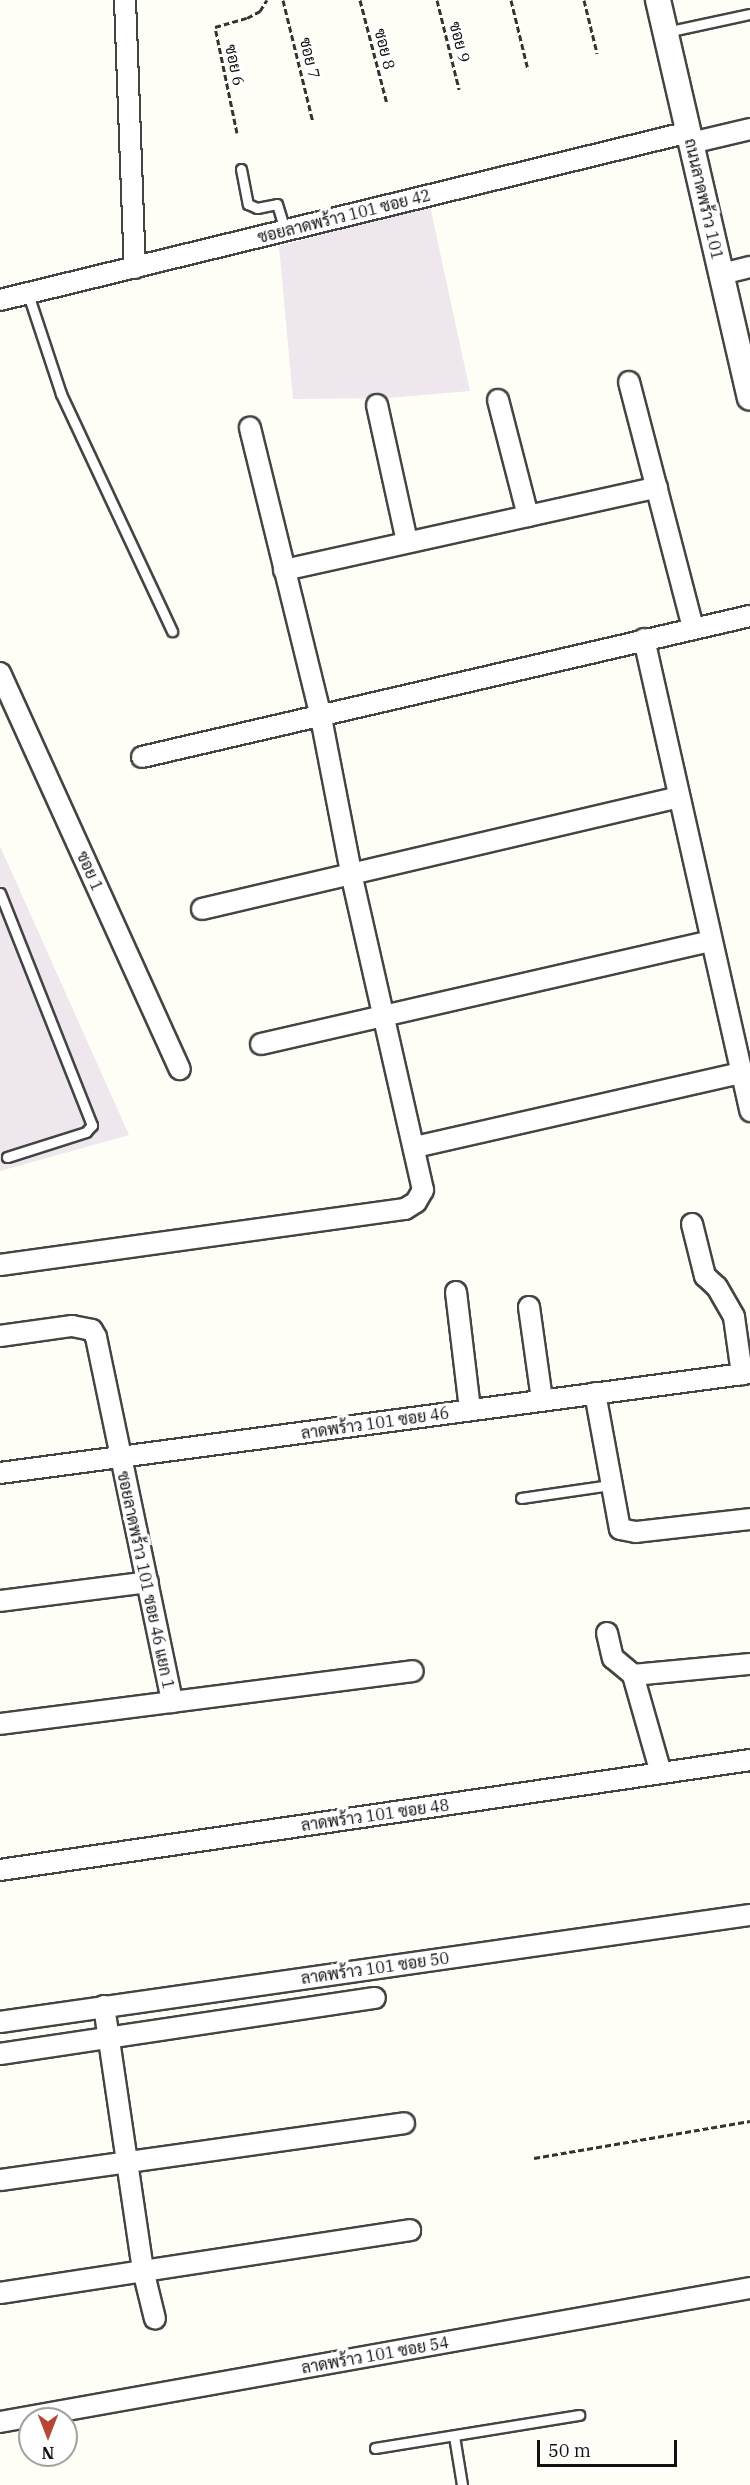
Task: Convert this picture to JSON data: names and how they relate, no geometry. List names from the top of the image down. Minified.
{"streets":{"street":["ถนนลาดพร้าว 101","ซอยลาดพร้าว 101 ซอย 42","ซอย 1","ลาดพร้าว 101 ซอย 46","ซอยลาดพร้าว 101 ซอย 46 แยก 1","ลาดพร้าว 101 ซอย 48","ลาดพร้าว 101 ซอย 50","ลาดพร้าว 101 ซอย 54"],"path":["ซอย 9","ซอย 8","ซอย 7","ซอย 6"]},"crossings":[["ถนนลาดพร้าว 101","ซอยลาดพร้าว 101 ซอย 42"],["ลาดพร้าว 101 ซอย 46","ซอยลาดพร้าว 101 ซอย 46 แยก 1"]],"scale_bar":"50 m","north":"bottom"}
